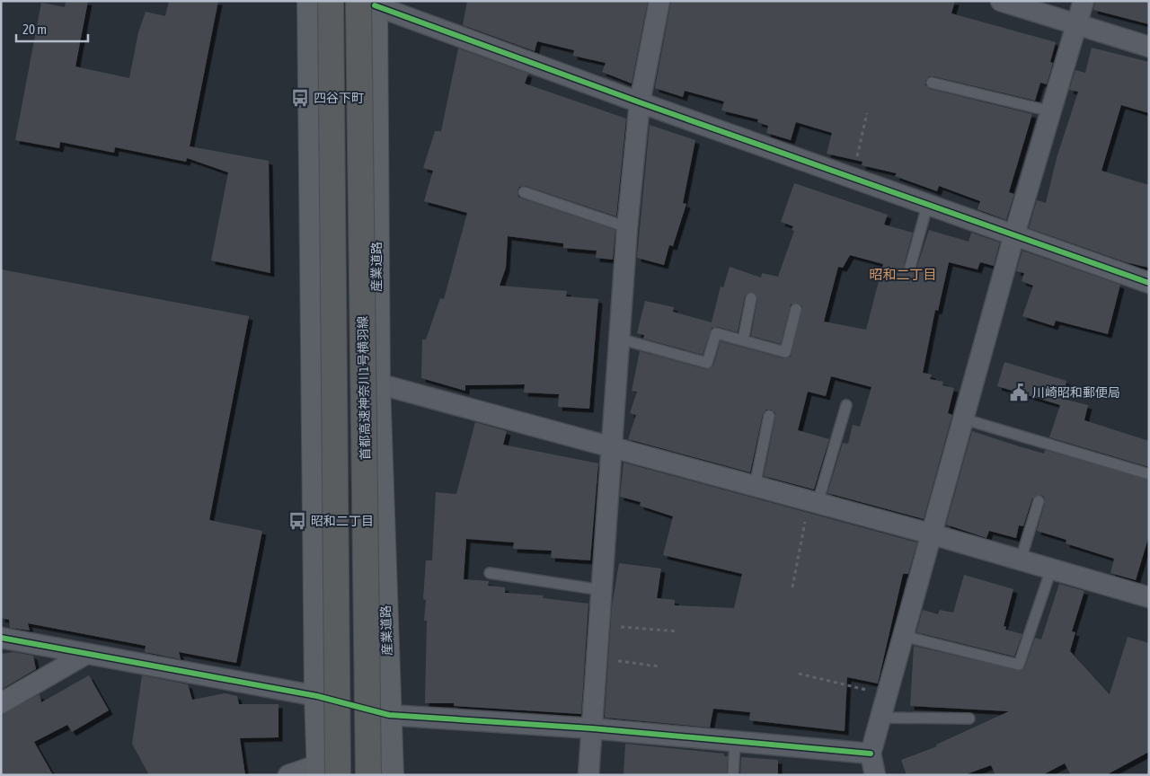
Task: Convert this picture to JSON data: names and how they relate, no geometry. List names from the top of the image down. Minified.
{"streets":{"highway":["首都高速神奈川1号横羽線"],"main road":["産業道路"]},"crossings":[["産業道路","首都高速神奈川1号横羽線"]],"districts":["昭和二丁目"],"places":{"bus stop":["四谷下町","昭和二丁目"],"public building":["川崎昭和郵便局"]},"scale_bar":"20 m"}
